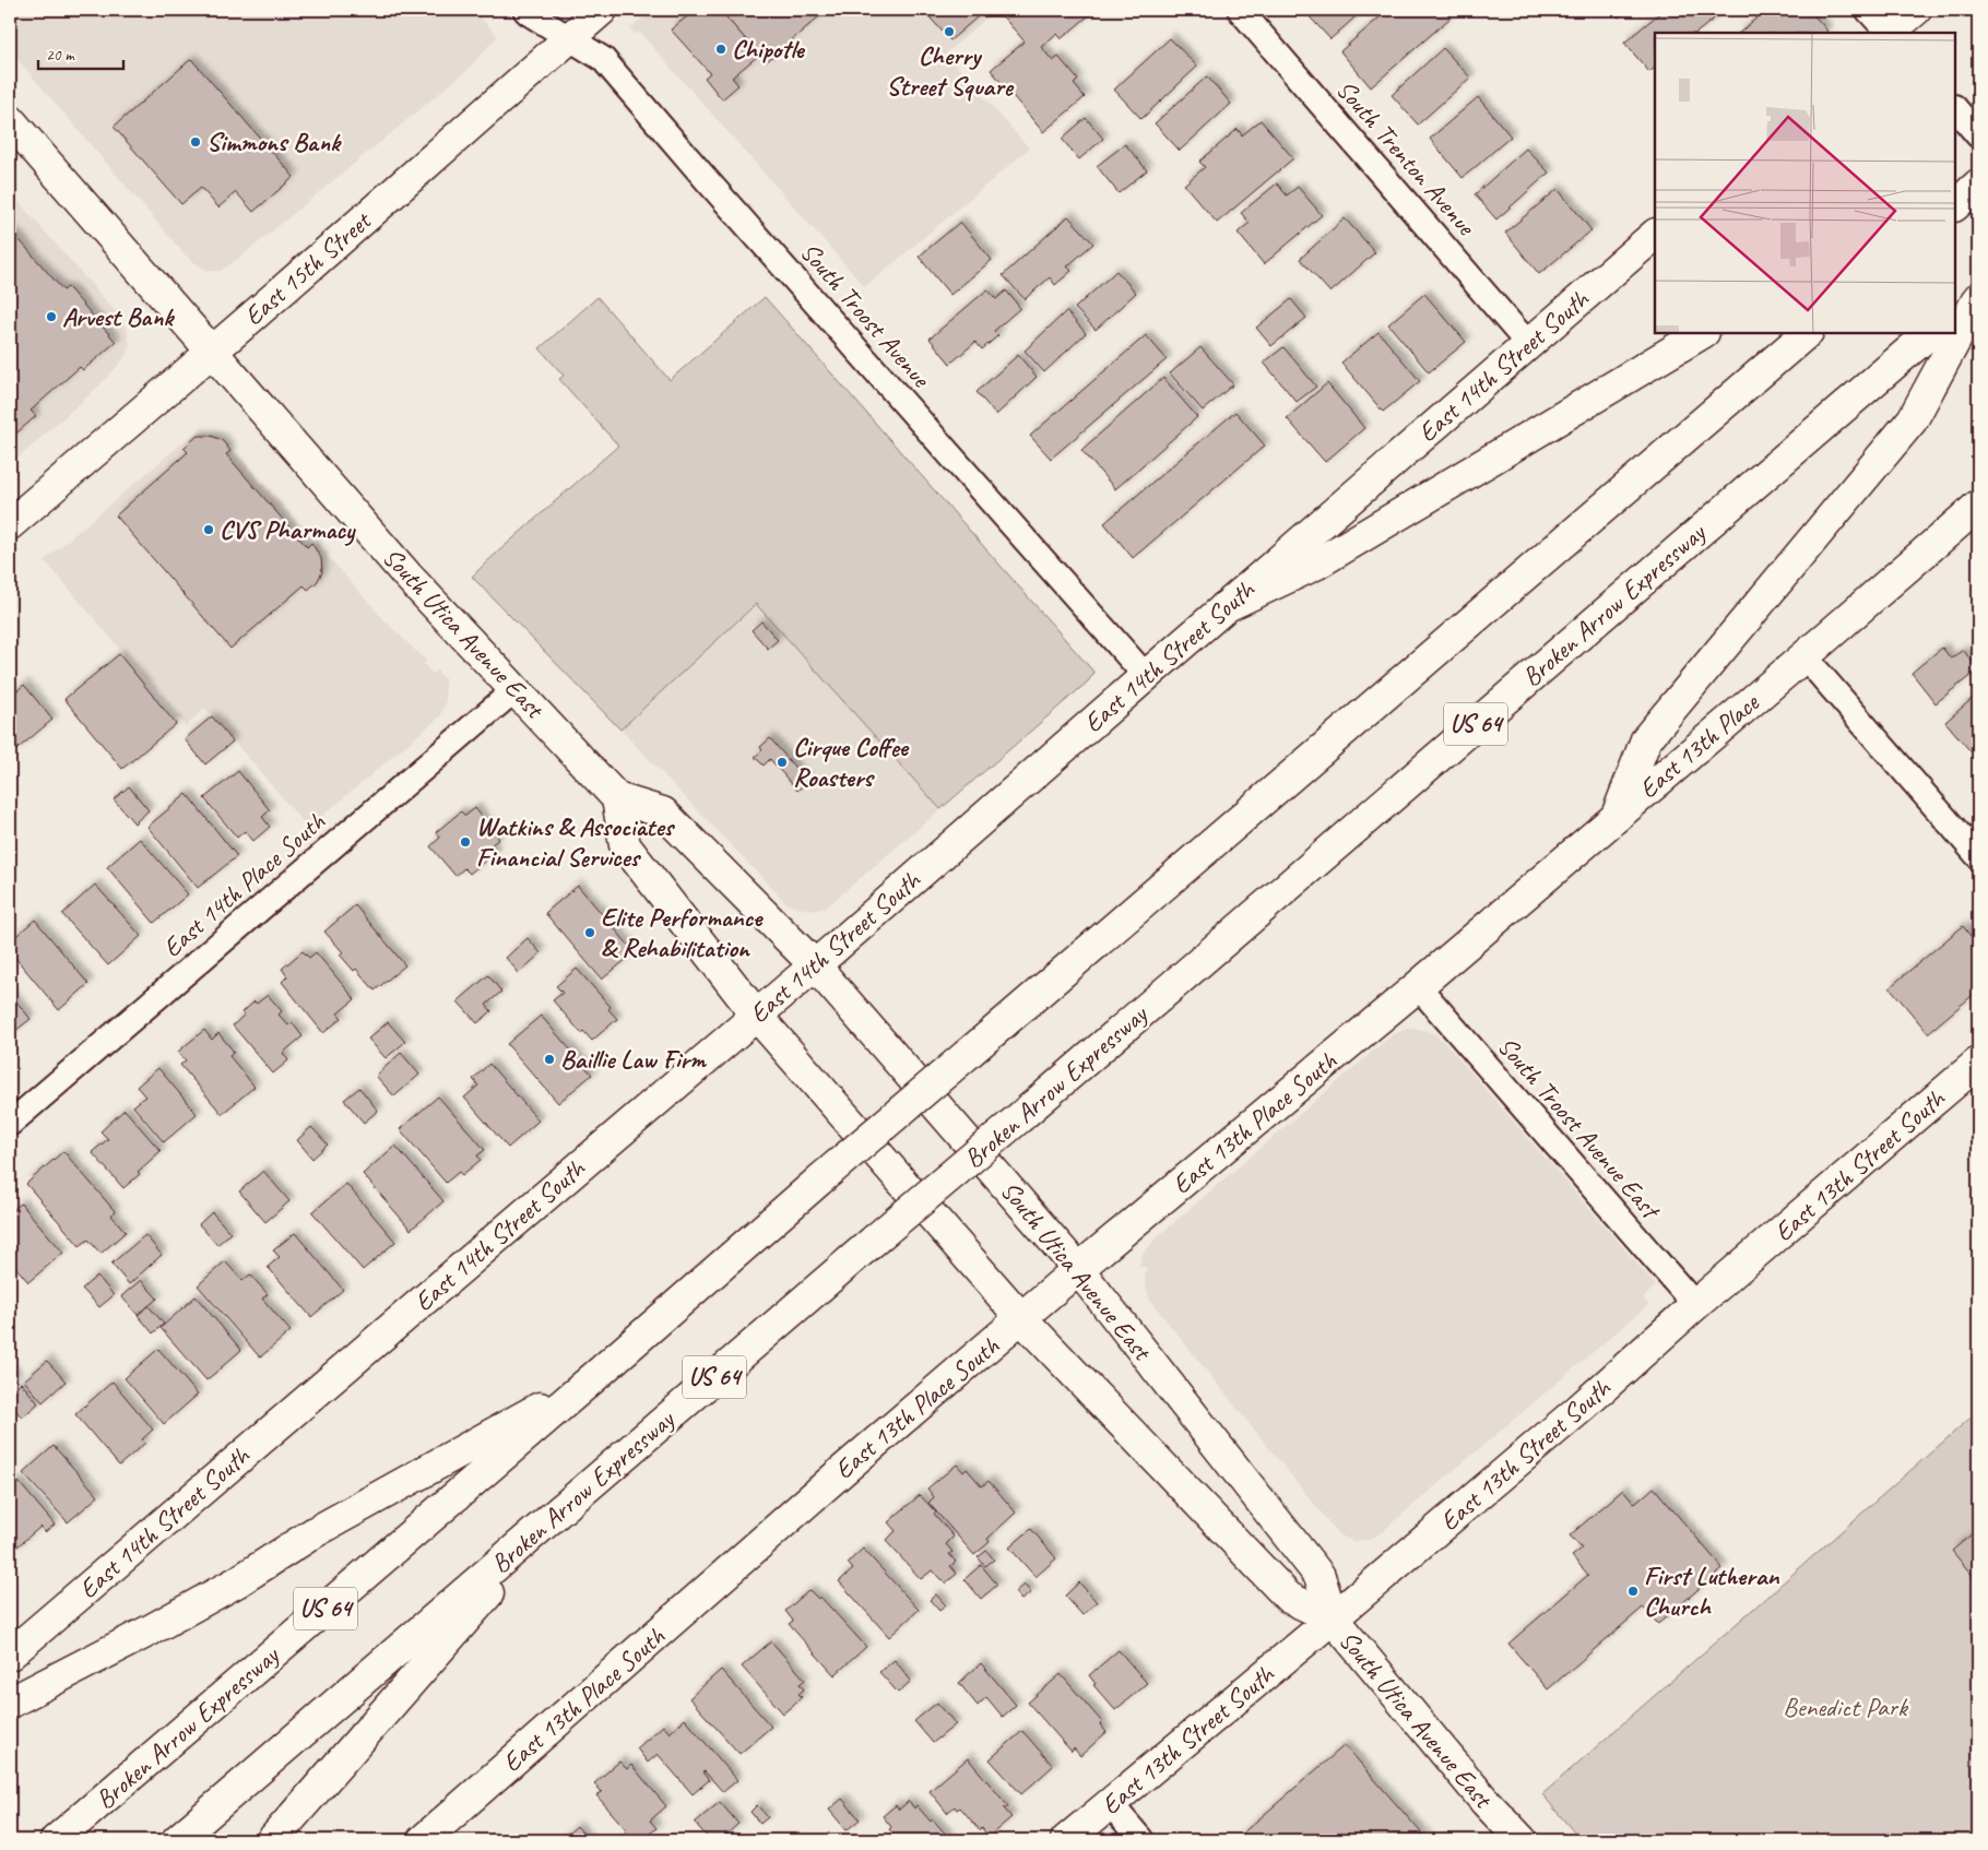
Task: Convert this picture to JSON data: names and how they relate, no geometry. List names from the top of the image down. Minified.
{"streets":{"main road":["East 15th Street","East 14th Street South","Broken Arrow Expressway","South Utica Avenue East","US 64","East 13th Place","East 13th Place South","East 13th Street South"],"street":["South Trenton Avenue","South Troost Avenue","East 14th Place South","South Troost Avenue East"]},"crossings":[["South Trenton Avenue","East 14th Street South"],["East 15th Street","South Troost Avenue"],["East 15th Street","South Utica Avenue East"],["South Troost Avenue","East 14th Street South"],["East 14th Street South","South Utica Avenue East"],["South Utica Avenue East","East 14th Place South"],["South Utica Avenue East","East 13th Place South"],["South Utica Avenue East","East 13th Street South"],["East 13th Place","East 13th Place South"],["East 13th Place","South Troost Avenue East"],["East 13th Place South","South Troost Avenue East"],["South Troost Avenue East","East 13th Street South"]],"parks":["Benedict Park"],"places":["Cherry Street Square","Chipotle","Simmons Bank","Arvest Bank","CVS Pharmacy","Cirque Coffee Roasters","Watkins & Associates Financial Services","Elite Performance & Rehabilitation","Baillie Law Firm","First Lutheran Church"],"scale_bar":"20 m"}
